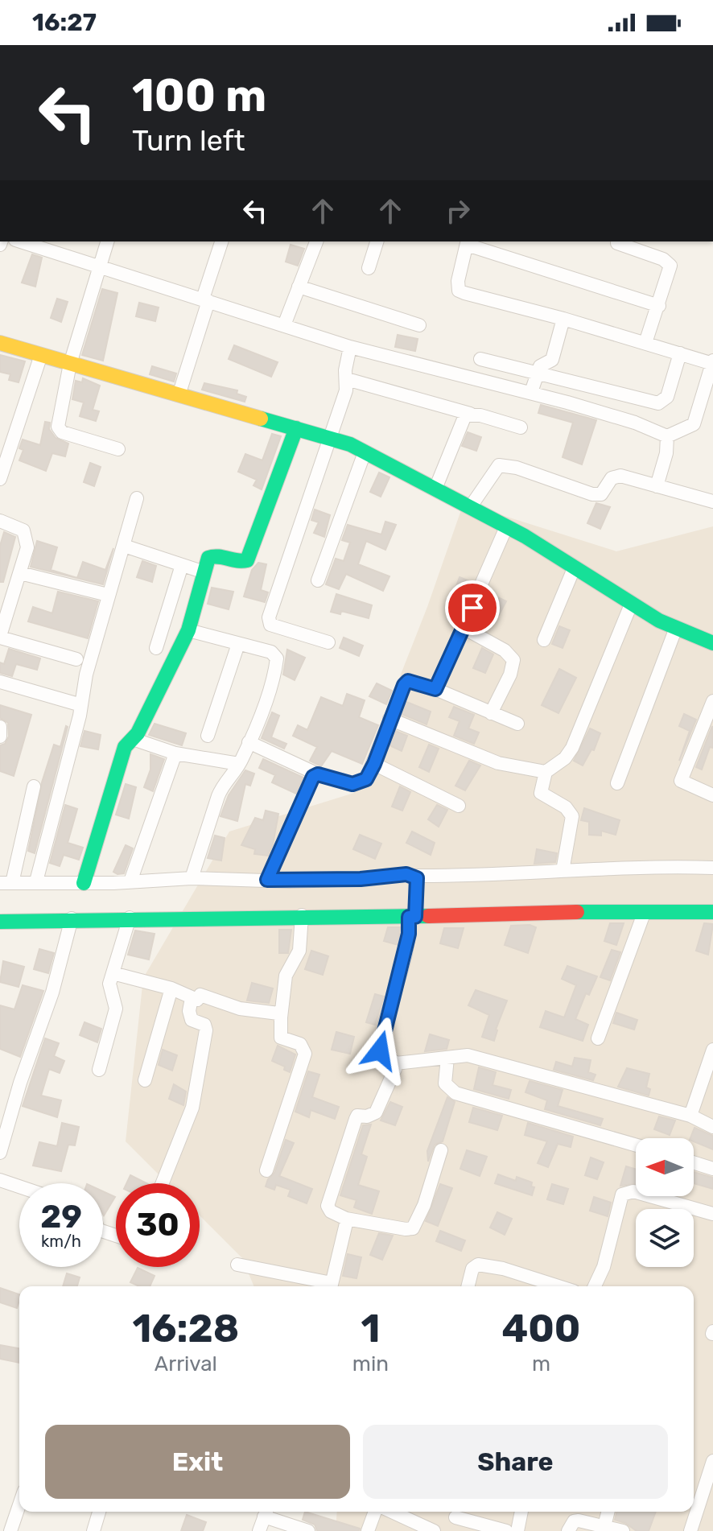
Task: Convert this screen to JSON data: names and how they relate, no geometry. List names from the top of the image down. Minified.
{"north":"left","page":{"status":"16:27","turn":["100 m","Turn left"],"speed":"29 km/h","limit":"30","eta":["16:28","Arrival","1","min","400","m"],"buttons":["Exit","Share"]}}
